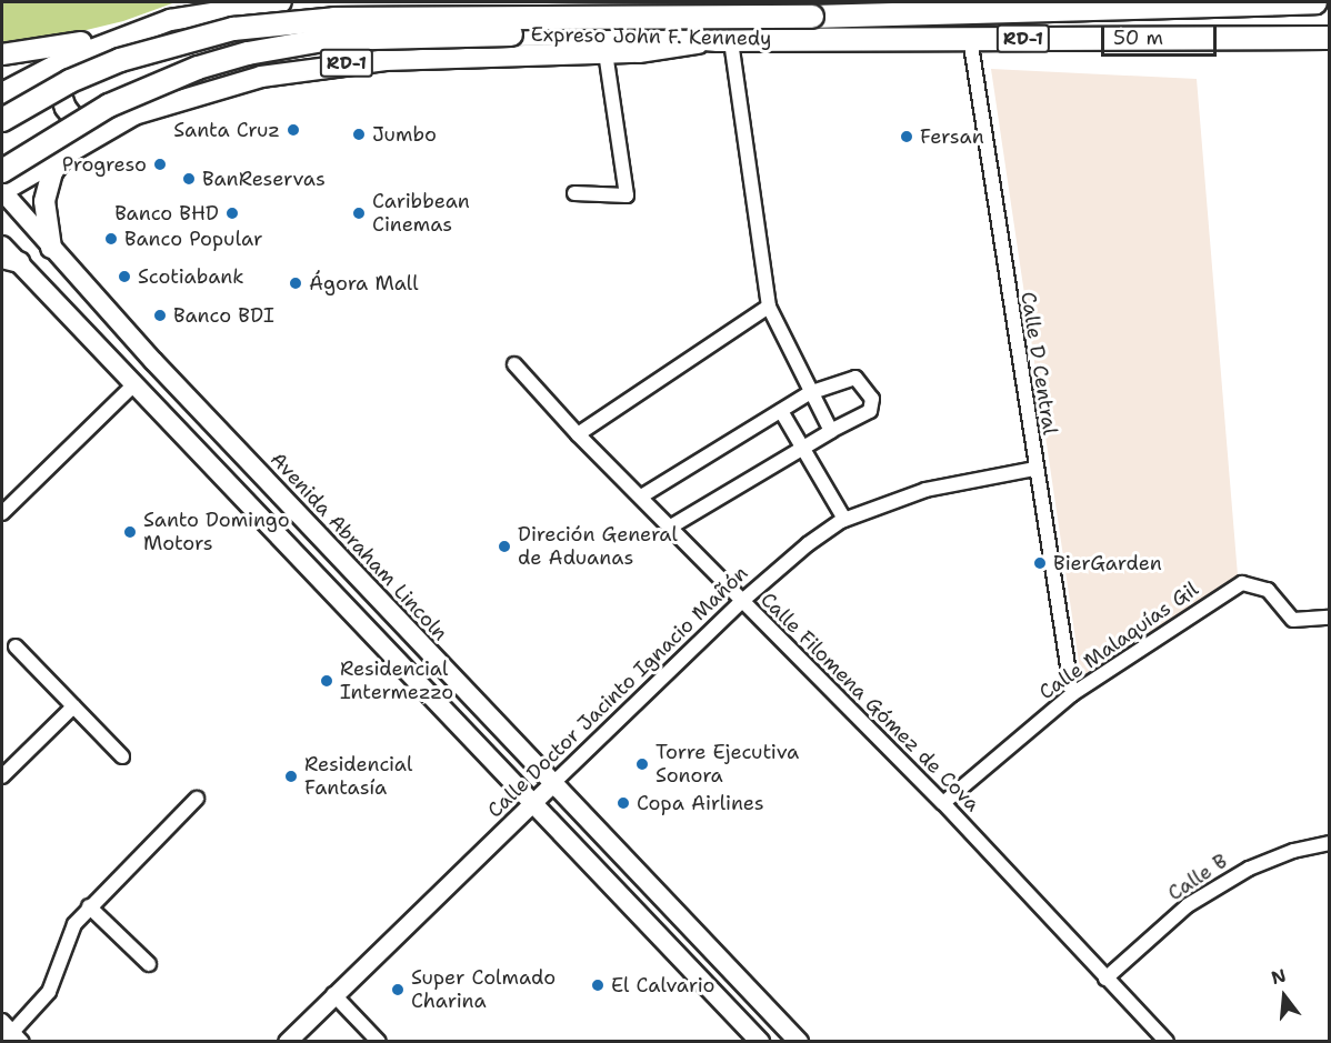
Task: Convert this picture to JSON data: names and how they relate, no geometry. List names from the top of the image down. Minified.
{"streets":{"highway":["Expreso John F. Kennedy","RD-1"],"main road":["Avenida Abraham Lincoln"],"street":["Calle D Central","Calle Malaquías Gil","Calle Doctor Jacinto Ignacio Mañón","Calle Filomena Gómez de Cova","Calle B"]},"crossings":[["Expreso John F. Kennedy","RD-1"],["Expreso John F. Kennedy","Calle D Central"],["RD-1","Avenida Abraham Lincoln"],["Calle D Central","Calle Malaquías Gil"],["Calle D Central","Calle Doctor Jacinto Ignacio Mañón"],["Avenida Abraham Lincoln","Calle Doctor Jacinto Ignacio Mañón"],["Calle Malaquías Gil","Calle Filomena Gómez de Cova"],["Calle Doctor Jacinto Ignacio Mañón","Calle Filomena Gómez de Cova"],["Calle Filomena Gómez de Cova","Calle B"]],"places":["Santa Cruz","Jumbo","Fersan","Progreso","BanReservas","Banco BHD","Caribbean Cinemas","Banco Popular","Scotiabank","Ágora Mall","Banco BDI","Santo Domingo Motors","Direción General de Aduanas","BierGarden","Residencial Intermezzo","Torre Ejecutiva Sonora","Residencial Fantasía","Copa Airlines","El Calvario","Super Colmado Charina"],"scale_bar":"50 m","north":"top"}
